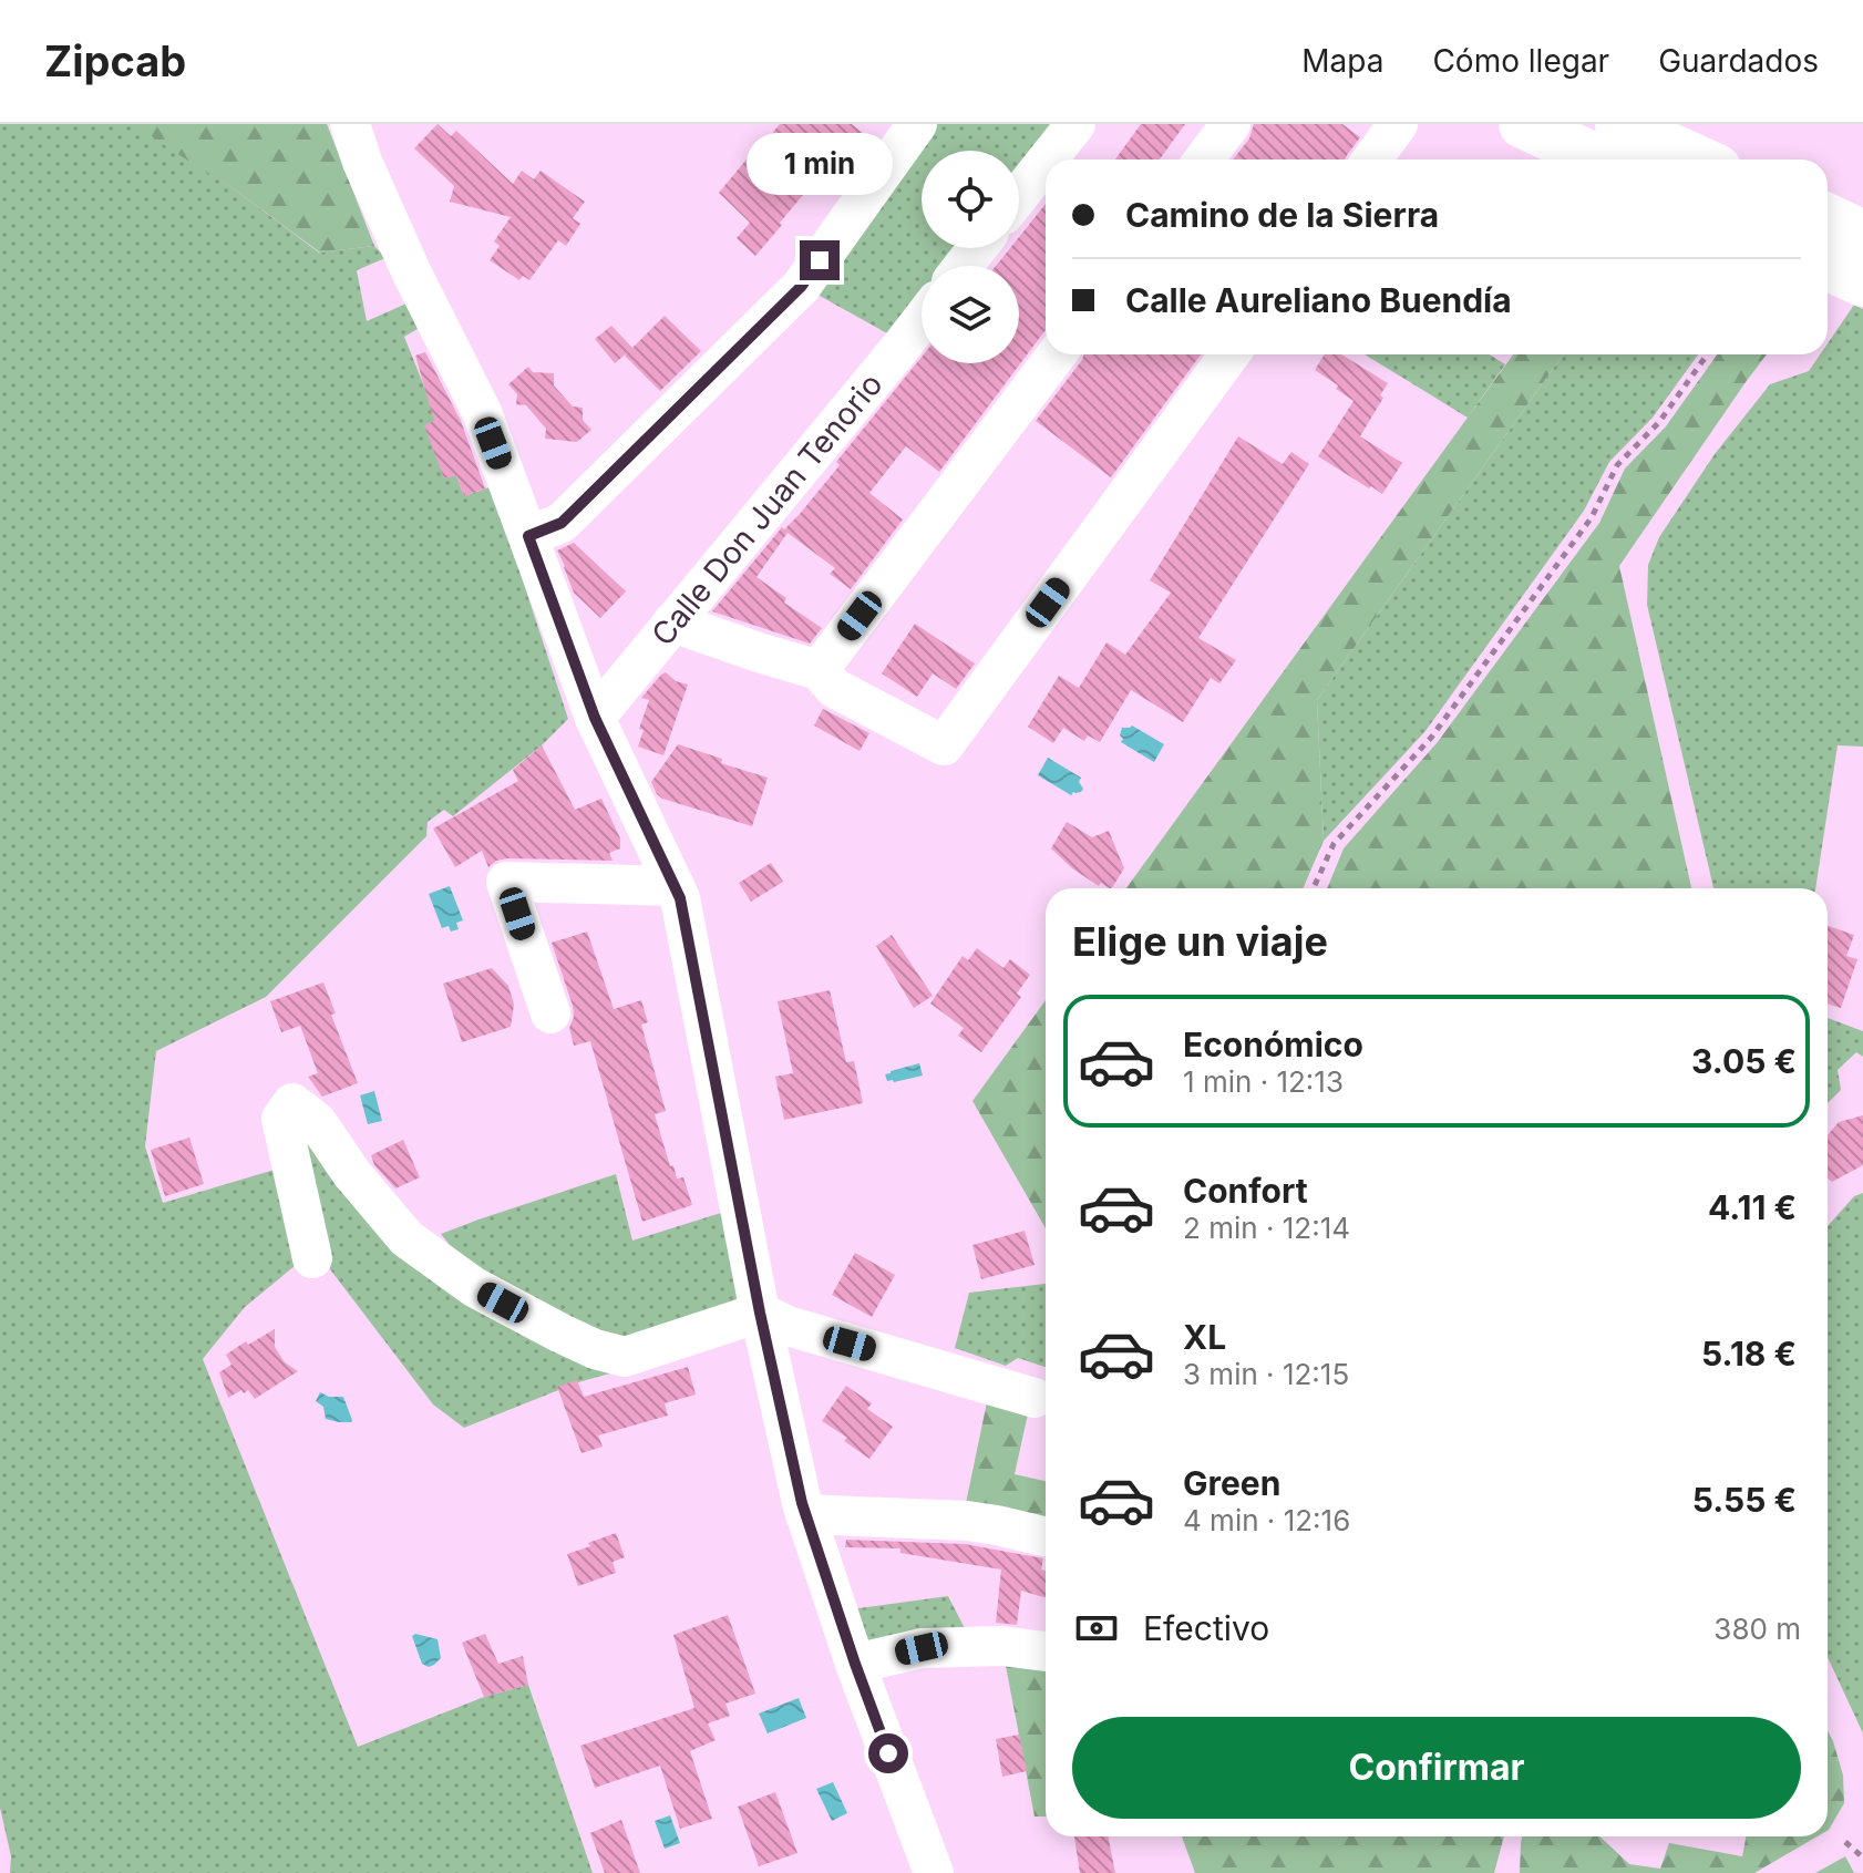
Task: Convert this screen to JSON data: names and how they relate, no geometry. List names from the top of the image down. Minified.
{"streets":{"street":["Calle Don Juan Tenorio"]},"page":{"header":"Zipcab","nav":["Mapa","Cómo llegar","Guardados"],"bubble":"1 min","banner":["Camino de la Sierra","Calle Aureliano Buendía"],"heading":"Elige un viaje","list":[{"name":"Económico","note":"1 min · 12:13","value":"3.05 €"},{"name":"Confort","note":"2 min · 12:14","value":"4.11 €"},{"name":"XL","note":"3 min · 12:15","value":"5.18 €"},{"name":"Green","note":"4 min · 12:16","value":"5.55 €"}],"pay":["Efectivo","380 m"],"buttons":"Confirmar"}}
